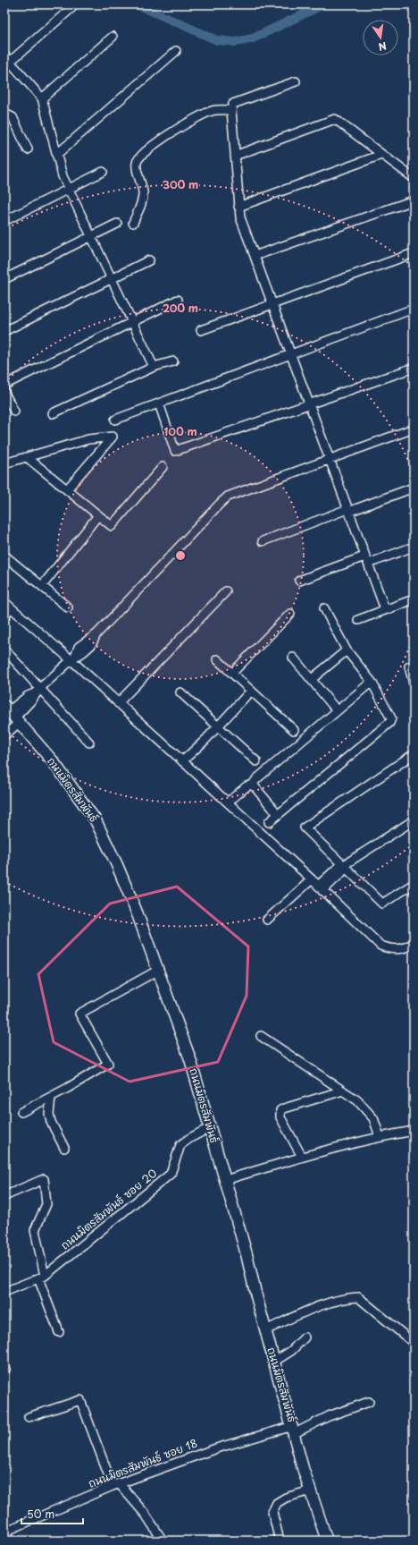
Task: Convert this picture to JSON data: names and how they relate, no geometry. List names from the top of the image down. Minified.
{"streets":{"street":["ถนนมิตรสัมพันธ์","ถนนมิตรสัมพันธ์ ซอย 20","ถนนมิตรสัมพันธ์ ซอย 18"]},"crossings":[["ถนนมิตรสัมพันธ์","ถนนมิตรสัมพันธ์ ซอย 20"],["ถนนมิตรสัมพันธ์","ถนนมิตรสัมพันธ์ ซอย 18"]],"scale_bar":"50 m","north":"bottom","rings":["300 m","200 m","100 m"]}
